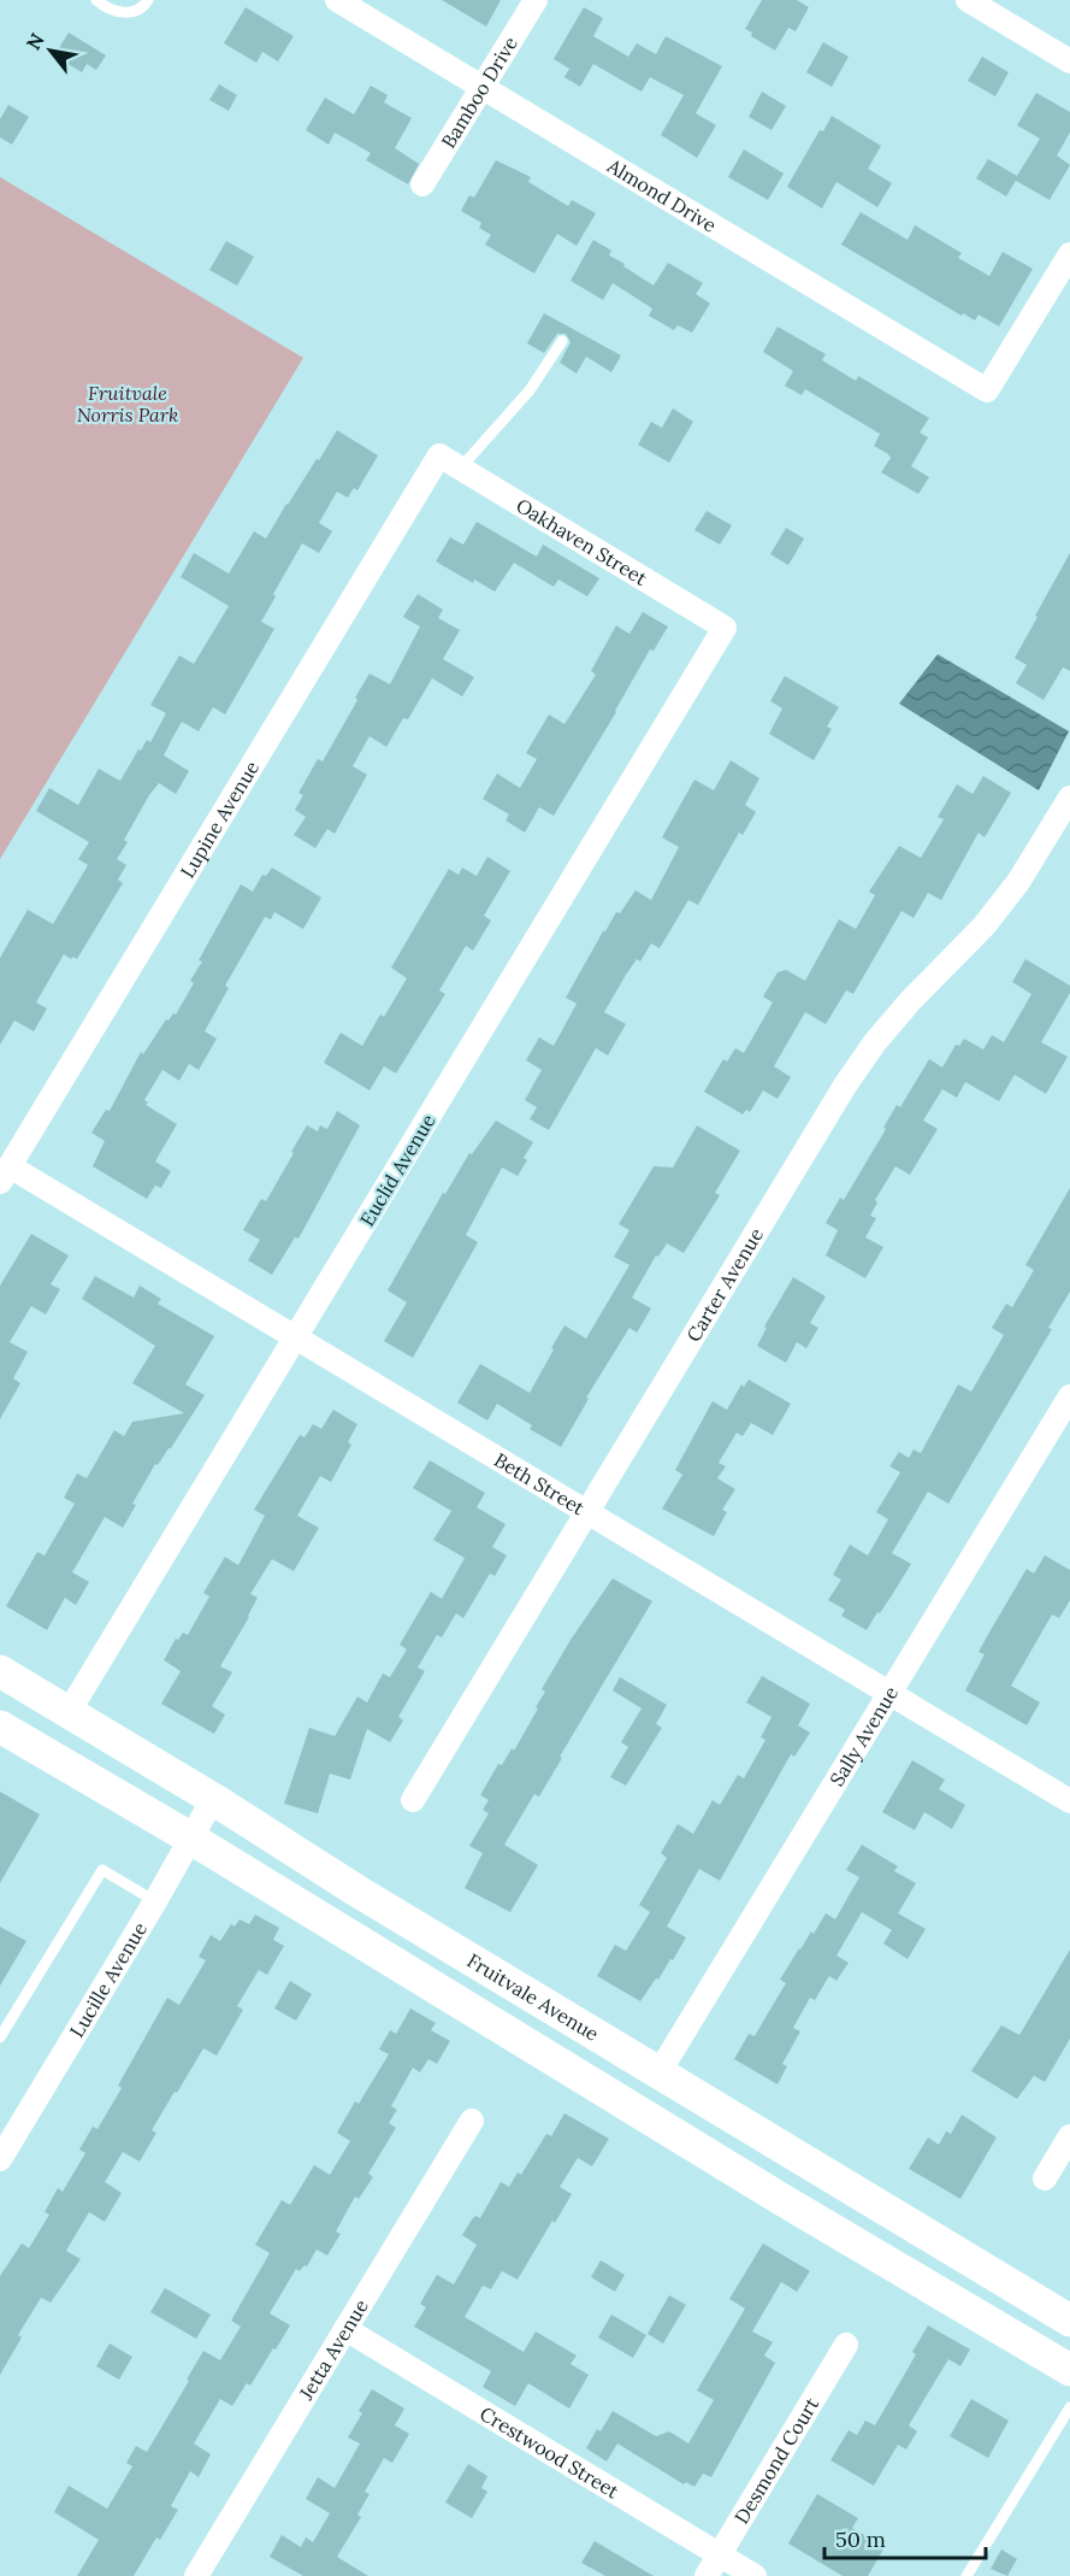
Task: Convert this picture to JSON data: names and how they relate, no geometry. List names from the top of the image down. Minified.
{"streets":{"main road":["Fruitvale Avenue"],"street":["Bamboo Drive","Almond Drive","Oakhaven Street","Lupine Avenue","Euclid Avenue","Carter Avenue","Beth Street","Sally Avenue","Lucille Avenue","Jetta Avenue","Crestwood Street","Desmond Court"]},"crossings":[["Bamboo Drive","Almond Drive"],["Oakhaven Street","Lupine Avenue"],["Oakhaven Street","Euclid Avenue"],["Lupine Avenue","Beth Street"],["Euclid Avenue","Beth Street"],["Euclid Avenue","Fruitvale Avenue"],["Carter Avenue","Beth Street"],["Beth Street","Sally Avenue"],["Sally Avenue","Fruitvale Avenue"],["Lucille Avenue","Fruitvale Avenue"],["Jetta Avenue","Crestwood Street"],["Crestwood Street","Desmond Court"]],"parks":["Fruitvale Norris Park"],"scale_bar":"50 m","north":"top left"}
